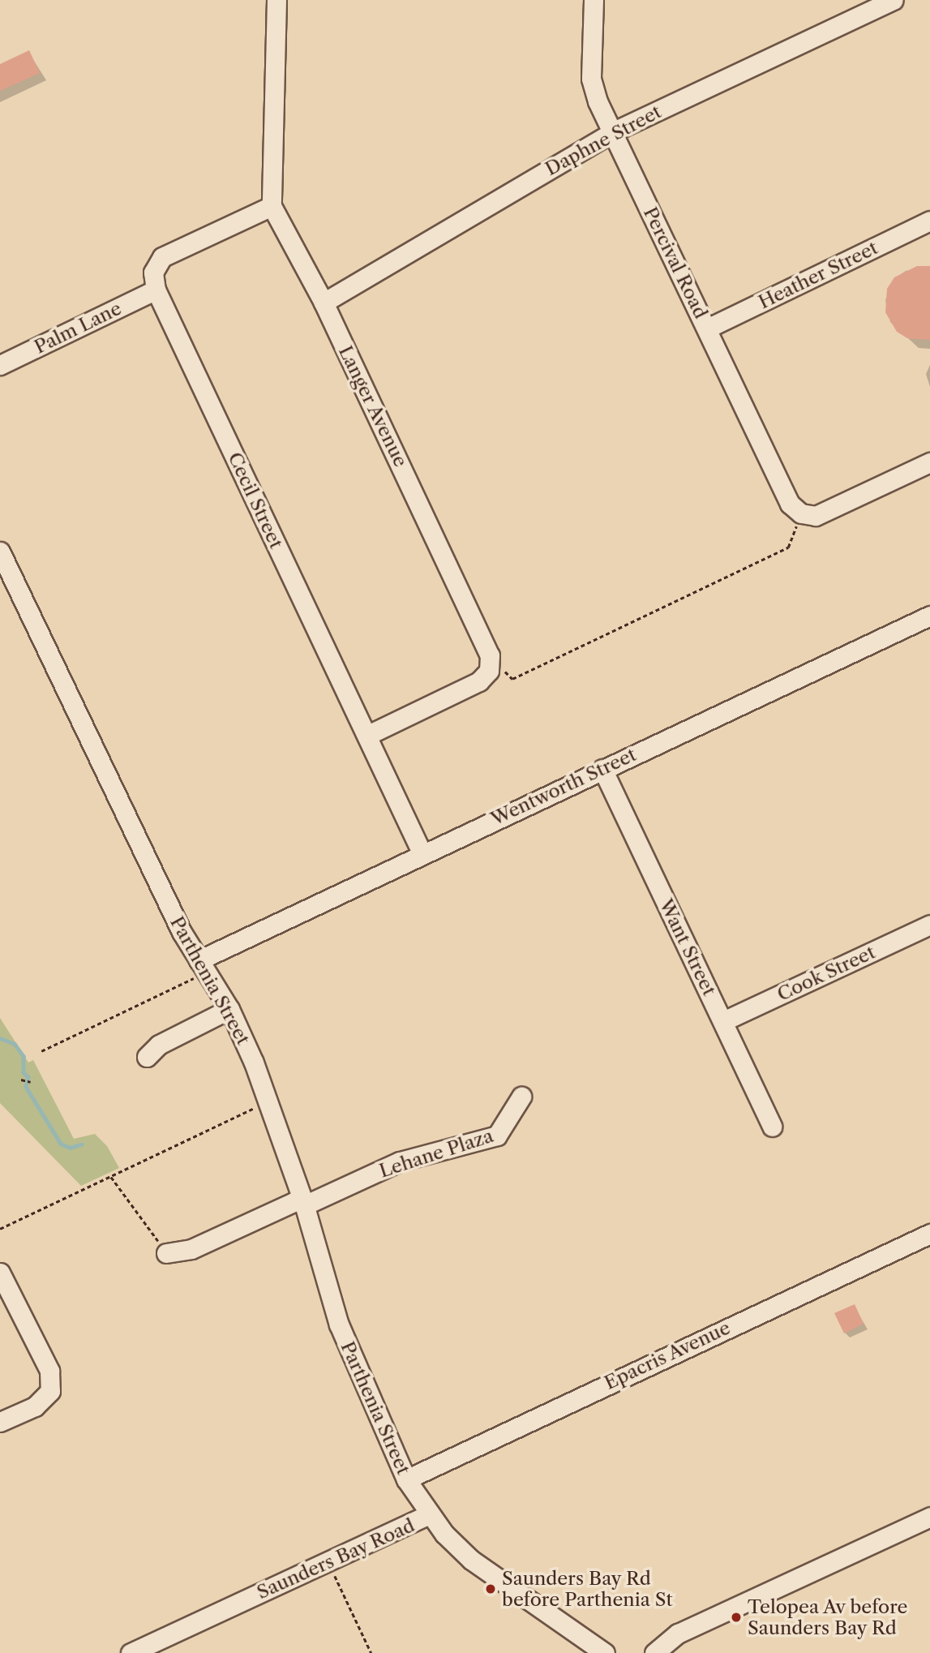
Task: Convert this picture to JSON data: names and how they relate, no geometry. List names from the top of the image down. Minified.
{"streets":{"street":["Daphne Street","Percival Road","Heather Street","Palm Lane","Langer Avenue","Cecil Street","Wentworth Street","Want Street","Cook Street","Parthenia Street","Lehane Plaza","Epacris Avenue","Saunders Bay Road"]},"crossings":[["Daphne Street","Percival Road"],["Daphne Street","Langer Avenue"],["Percival Road","Heather Street"],["Palm Lane","Cecil Street"],["Cecil Street","Wentworth Street"],["Wentworth Street","Want Street"],["Wentworth Street","Parthenia Street"],["Want Street","Cook Street"],["Parthenia Street","Lehane Plaza"],["Parthenia Street","Epacris Avenue"],["Parthenia Street","Saunders Bay Road"]],"places":["Saunders Bay Rd before Parthenia St","Telopea Av before Saunders Bay Rd"]}
